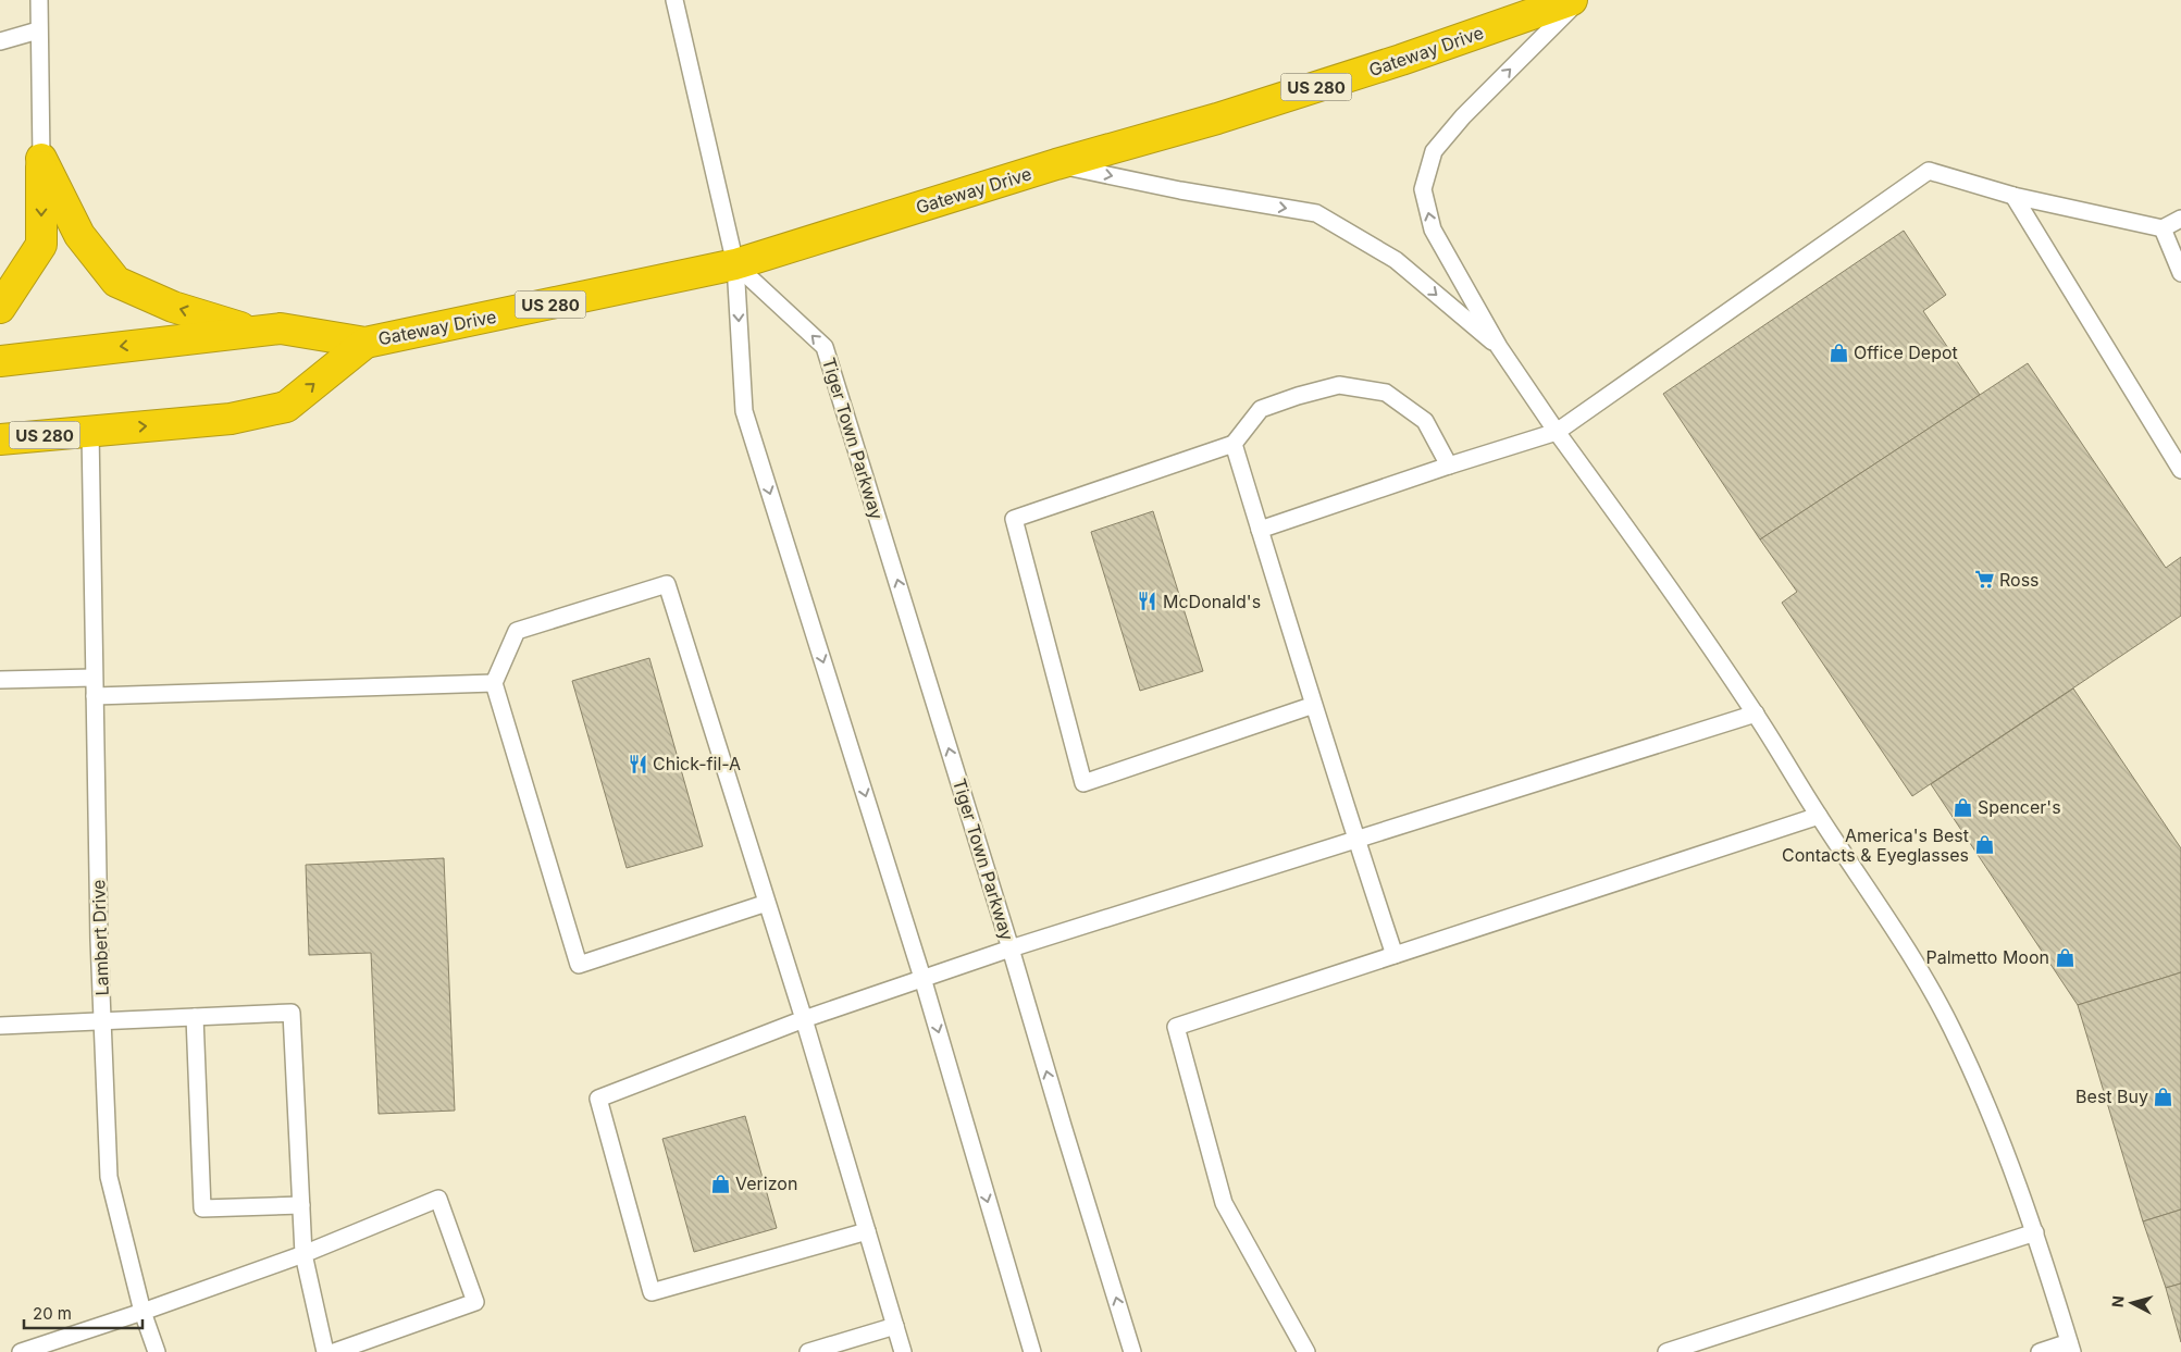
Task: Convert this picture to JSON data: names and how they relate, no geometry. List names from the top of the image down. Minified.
{"streets":{"highway":["Gateway Drive","US 280"],"lane":["Tiger Town Parkway","Lambert Drive"]},"crossings":[["Gateway Drive","Tiger Town Parkway"],["Gateway Drive","Lambert Drive"]],"places":{"shop":["Office Depot","Spencer's","America's Best Contacts & Eyeglasses","Palmetto Moon","Best Buy","Verizon"],"supermarket":["Ross"],"restaurant":["McDonald's","Chick-fil-A"]},"scale_bar":"20 m","north":"left"}
